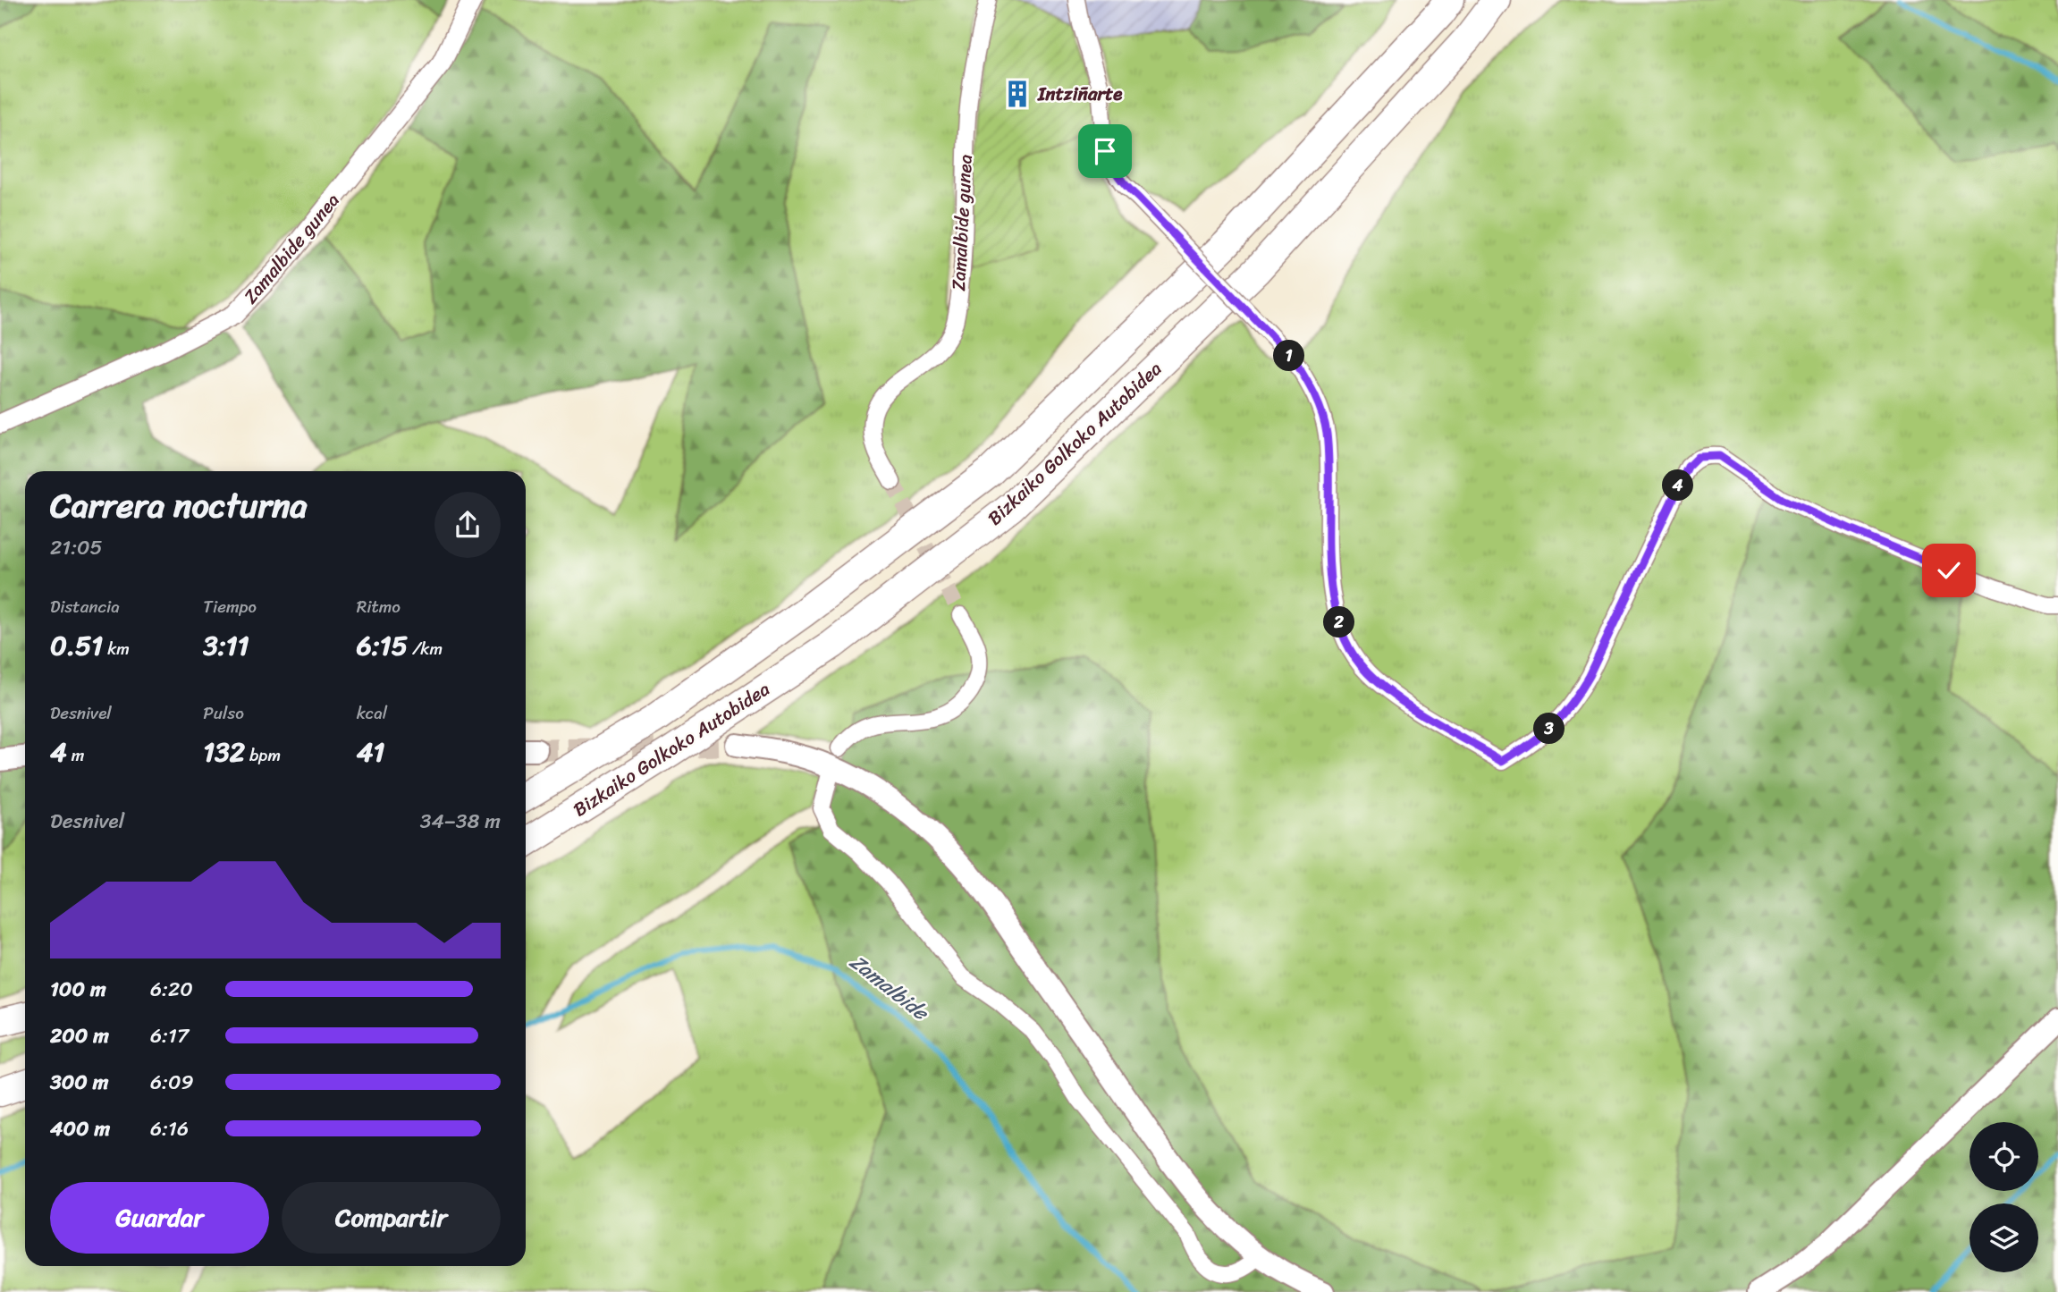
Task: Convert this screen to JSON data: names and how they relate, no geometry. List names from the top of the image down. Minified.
{"streets":{"highway":["Bizkaiko Golkoko Autobidea"],"street":["Zamalbide gunea"]},"water":["Zamalbide"],"places":{"building":["Intziñarte"]},"page":{"pins":["1","4","2","3"],"heading":["Carrera nocturna","21:05"],"stats":[["Distancia","0.51 km"],["Tiempo","3:11"],["Ritmo","6:15 /km"],["Desnivel","4 m"],["Pulso","132 bpm"],["kcal","41"]],"chart":["Desnivel","34–38 m"],"list":[{"name":"100 m","note":"6:20"},{"name":"200 m","note":"6:17"},{"name":"300 m","note":"6:09"},{"name":"400 m","note":"6:16"}],"buttons":["Guardar","Compartir"]}}
